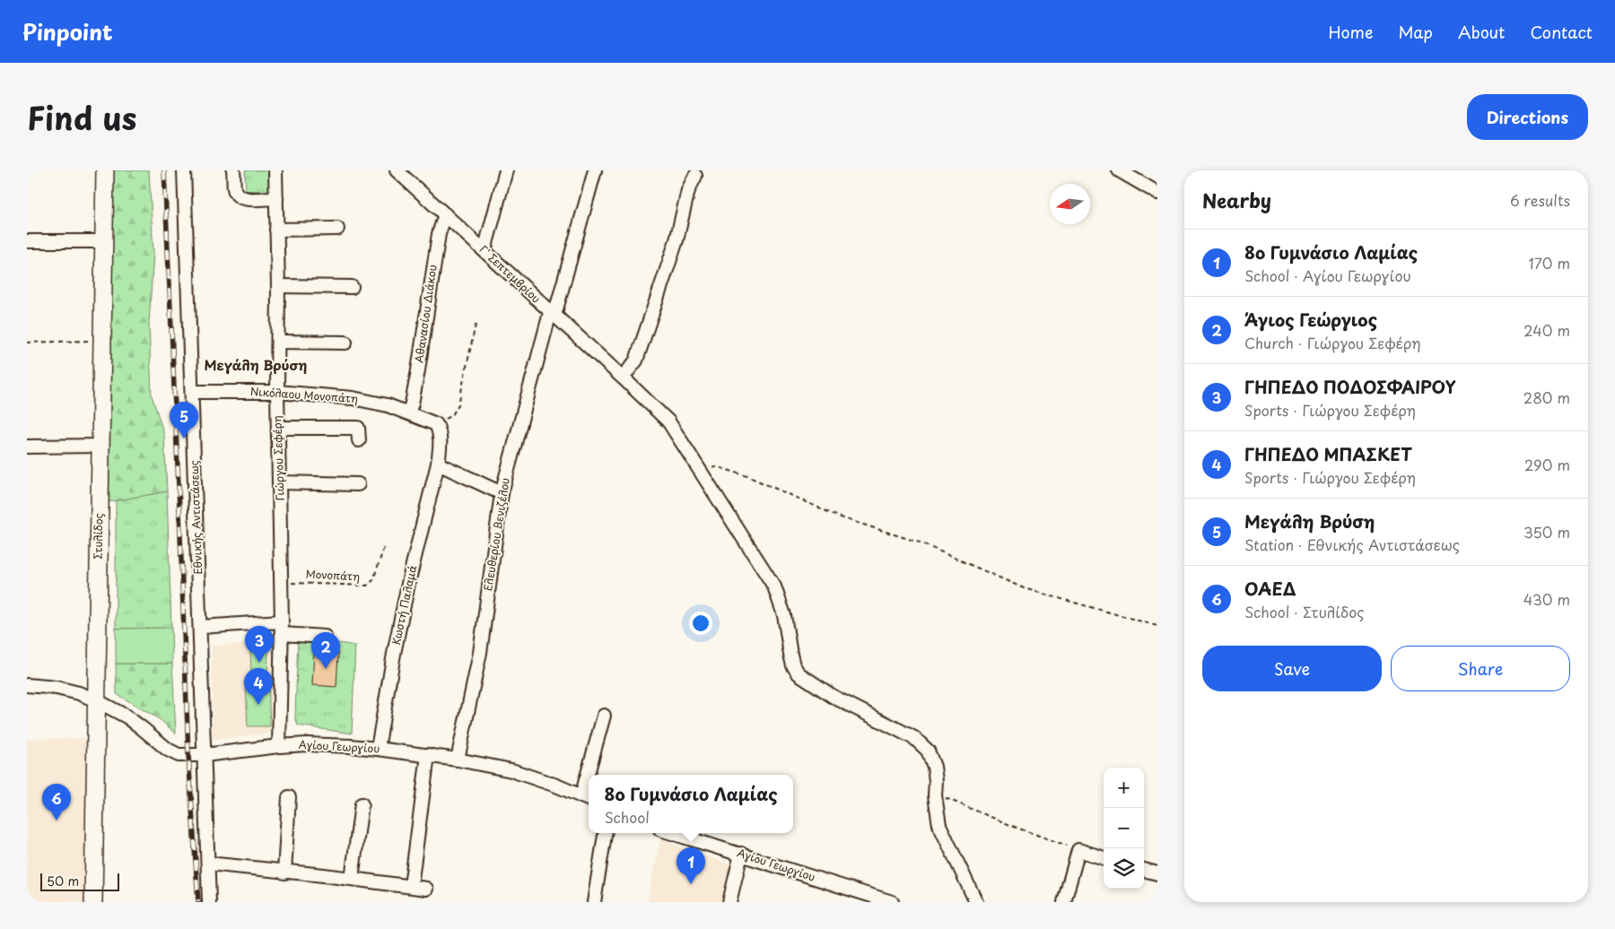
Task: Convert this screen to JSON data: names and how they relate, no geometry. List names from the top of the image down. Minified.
{"streets":{"main road":["Στυλίδος"],"street":["Γ' Σεπτεμβρίου","Αθανασίου Διάκου","Νικόλαου Μονοπάτη","Γιώργου Σεφέρη","Εθνικής Αντιστάσεως","Ελευθερίου Βενιζέλου","Κωστή Παλαμά","Αγίου Γεωργίου"],"path":["Μονοπάτη"]},"crossings":[["Γ' Σεπτεμβρίου","Αθανασίου Διάκου"],["Γ' Σεπτεμβρίου","Ελευθερίου Βενιζέλου"],["Αθανασίου Διάκου","Νικόλαου Μονοπάτη"],["Νικόλαου Μονοπάτη","Γιώργου Σεφέρη"],["Νικόλαου Μονοπάτη","Εθνικής Αντιστάσεως"],["Γιώργου Σεφέρη","Μονοπάτη"],["Γιώργου Σεφέρη","Αγίου Γεωργίου"],["Εθνικής Αντιστάσεως","Αγίου Γεωργίου"],["Ελευθερίου Βενιζέλου","Αγίου Γεωργίου"],["Στυλίδος","Αγίου Γεωργίου"],["Κωστή Παλαμά","Αγίου Γεωργίου"]],"districts":["Μεγάλη Βρύση"],"scale_bar":"50 m","north":"left","page":{"header":"Pinpoint","nav":["Home","Map","About","Contact"],"title":"Find us","buttons":["Directions",["Save","Share"]],"heading":["Nearby","6 results"],"list":[{"mark":"1","name":"8ο Γυμνάσιο Λαμίας","note":"School · Αγίου Γεωργίου","value":"170 m"},{"mark":"2","name":"Άγιος Γεώργιος","note":"Church · Γιώργου Σεφέρη","value":"240 m"},{"mark":"3","name":"ΓΗΠΕΔΟ ΠΟΔΟΣΦΑΙΡΟΥ","note":"Sports · Γιώργου Σεφέρη","value":"280 m"},{"mark":"4","name":"ΓΗΠΕΔΟ ΜΠΑΣΚΕΤ","note":"Sports · Γιώργου Σεφέρη","value":"290 m"},{"mark":"5","name":"Μεγάλη Βρύση","note":"Station · Εθνικής Αντιστάσεως","value":"350 m"},{"mark":"6","name":"ΟΑΕΔ","note":"School · Στυλίδος","value":"430 m"}],"pins":["5","3","2","4","6","1"],"map_buttons":["+","−"],"popup":["8ο Γυμνάσιο Λαμίας","School"],"scale":"50 m"}}
